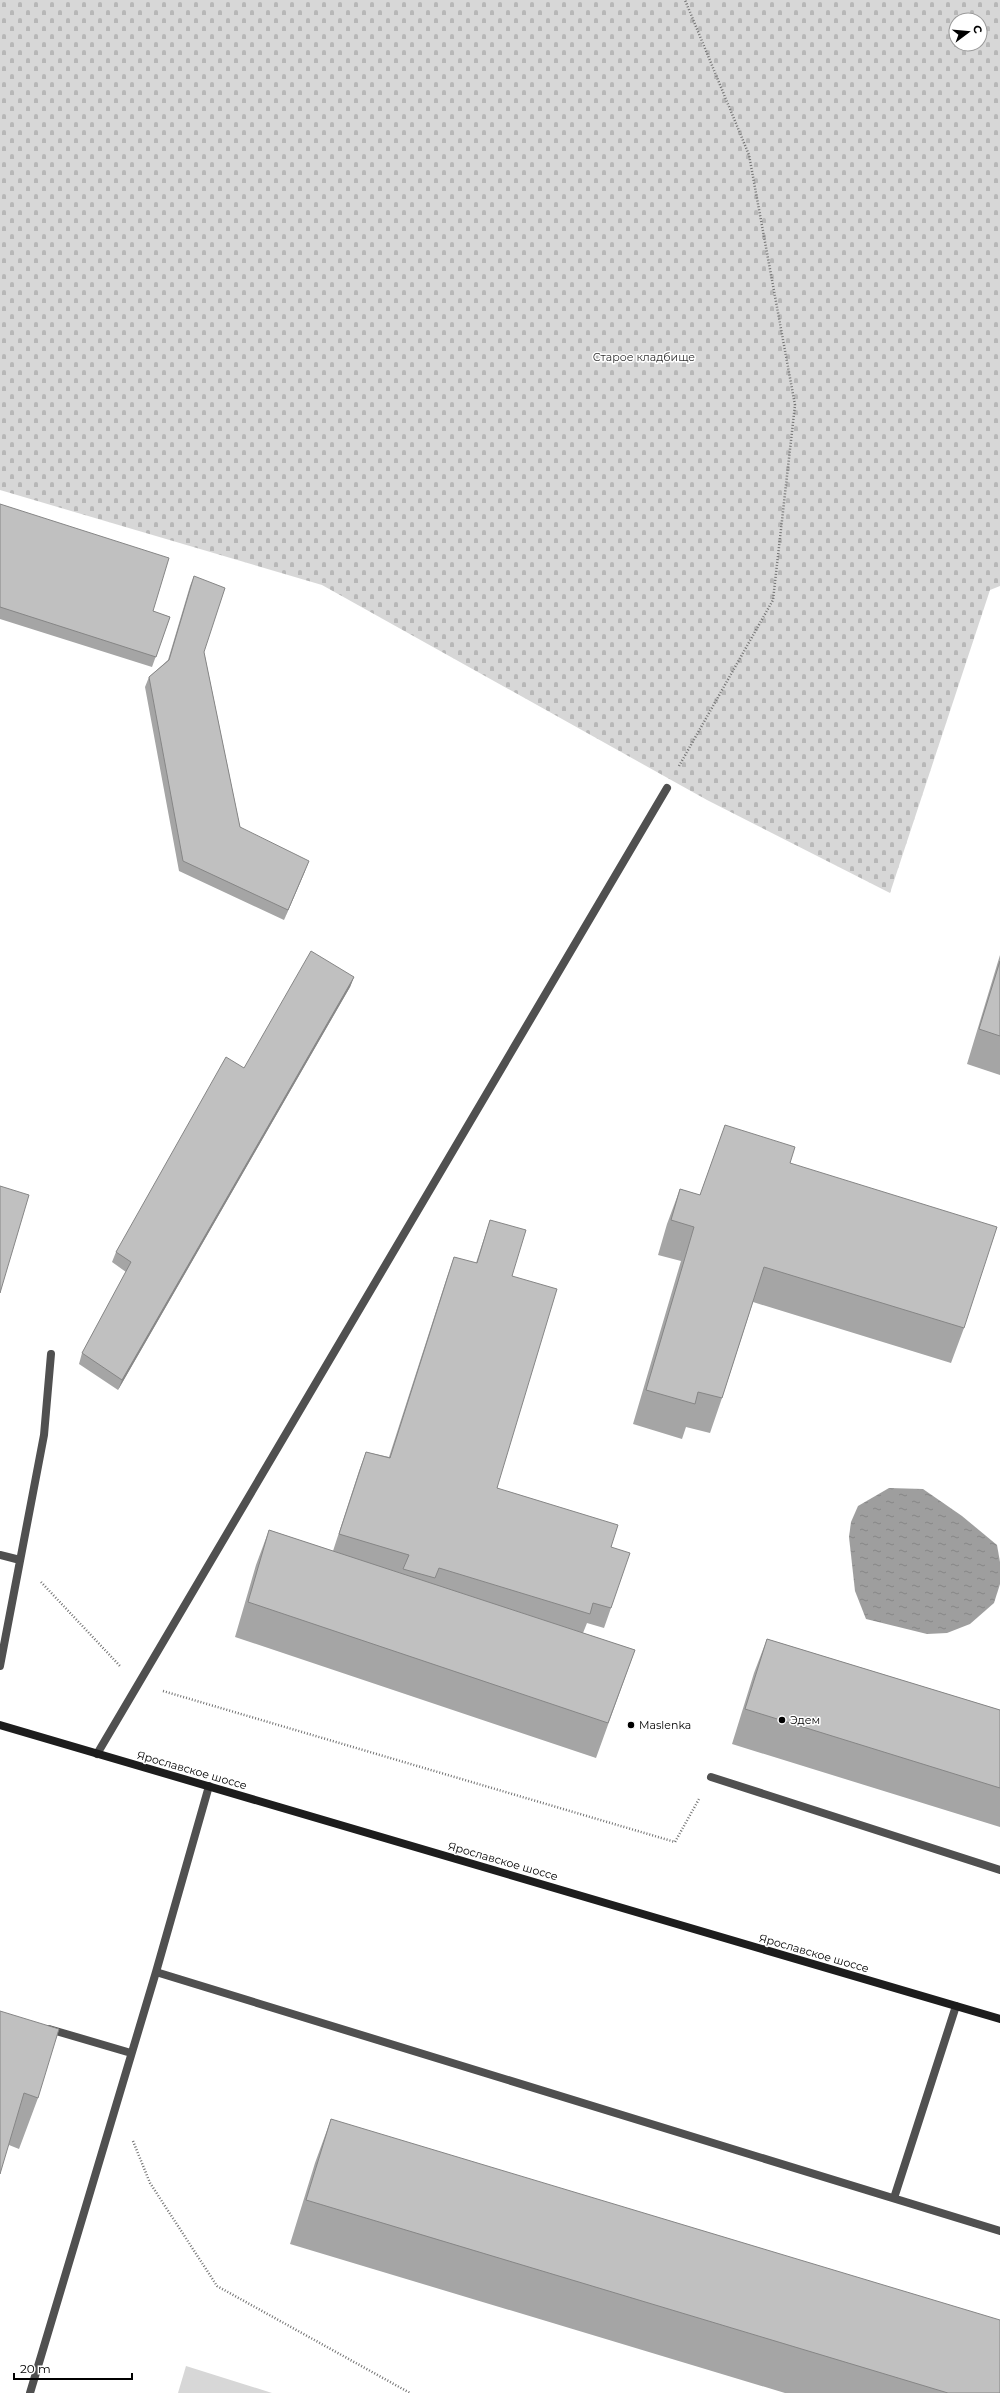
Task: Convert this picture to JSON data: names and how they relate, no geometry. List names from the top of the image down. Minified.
{"streets":{"main road":["Ярославское шоссе"]},"parks":["Старое кладбище"],"places":["Эдем","Maslenka"],"scale_bar":"20 m","north":"right"}
